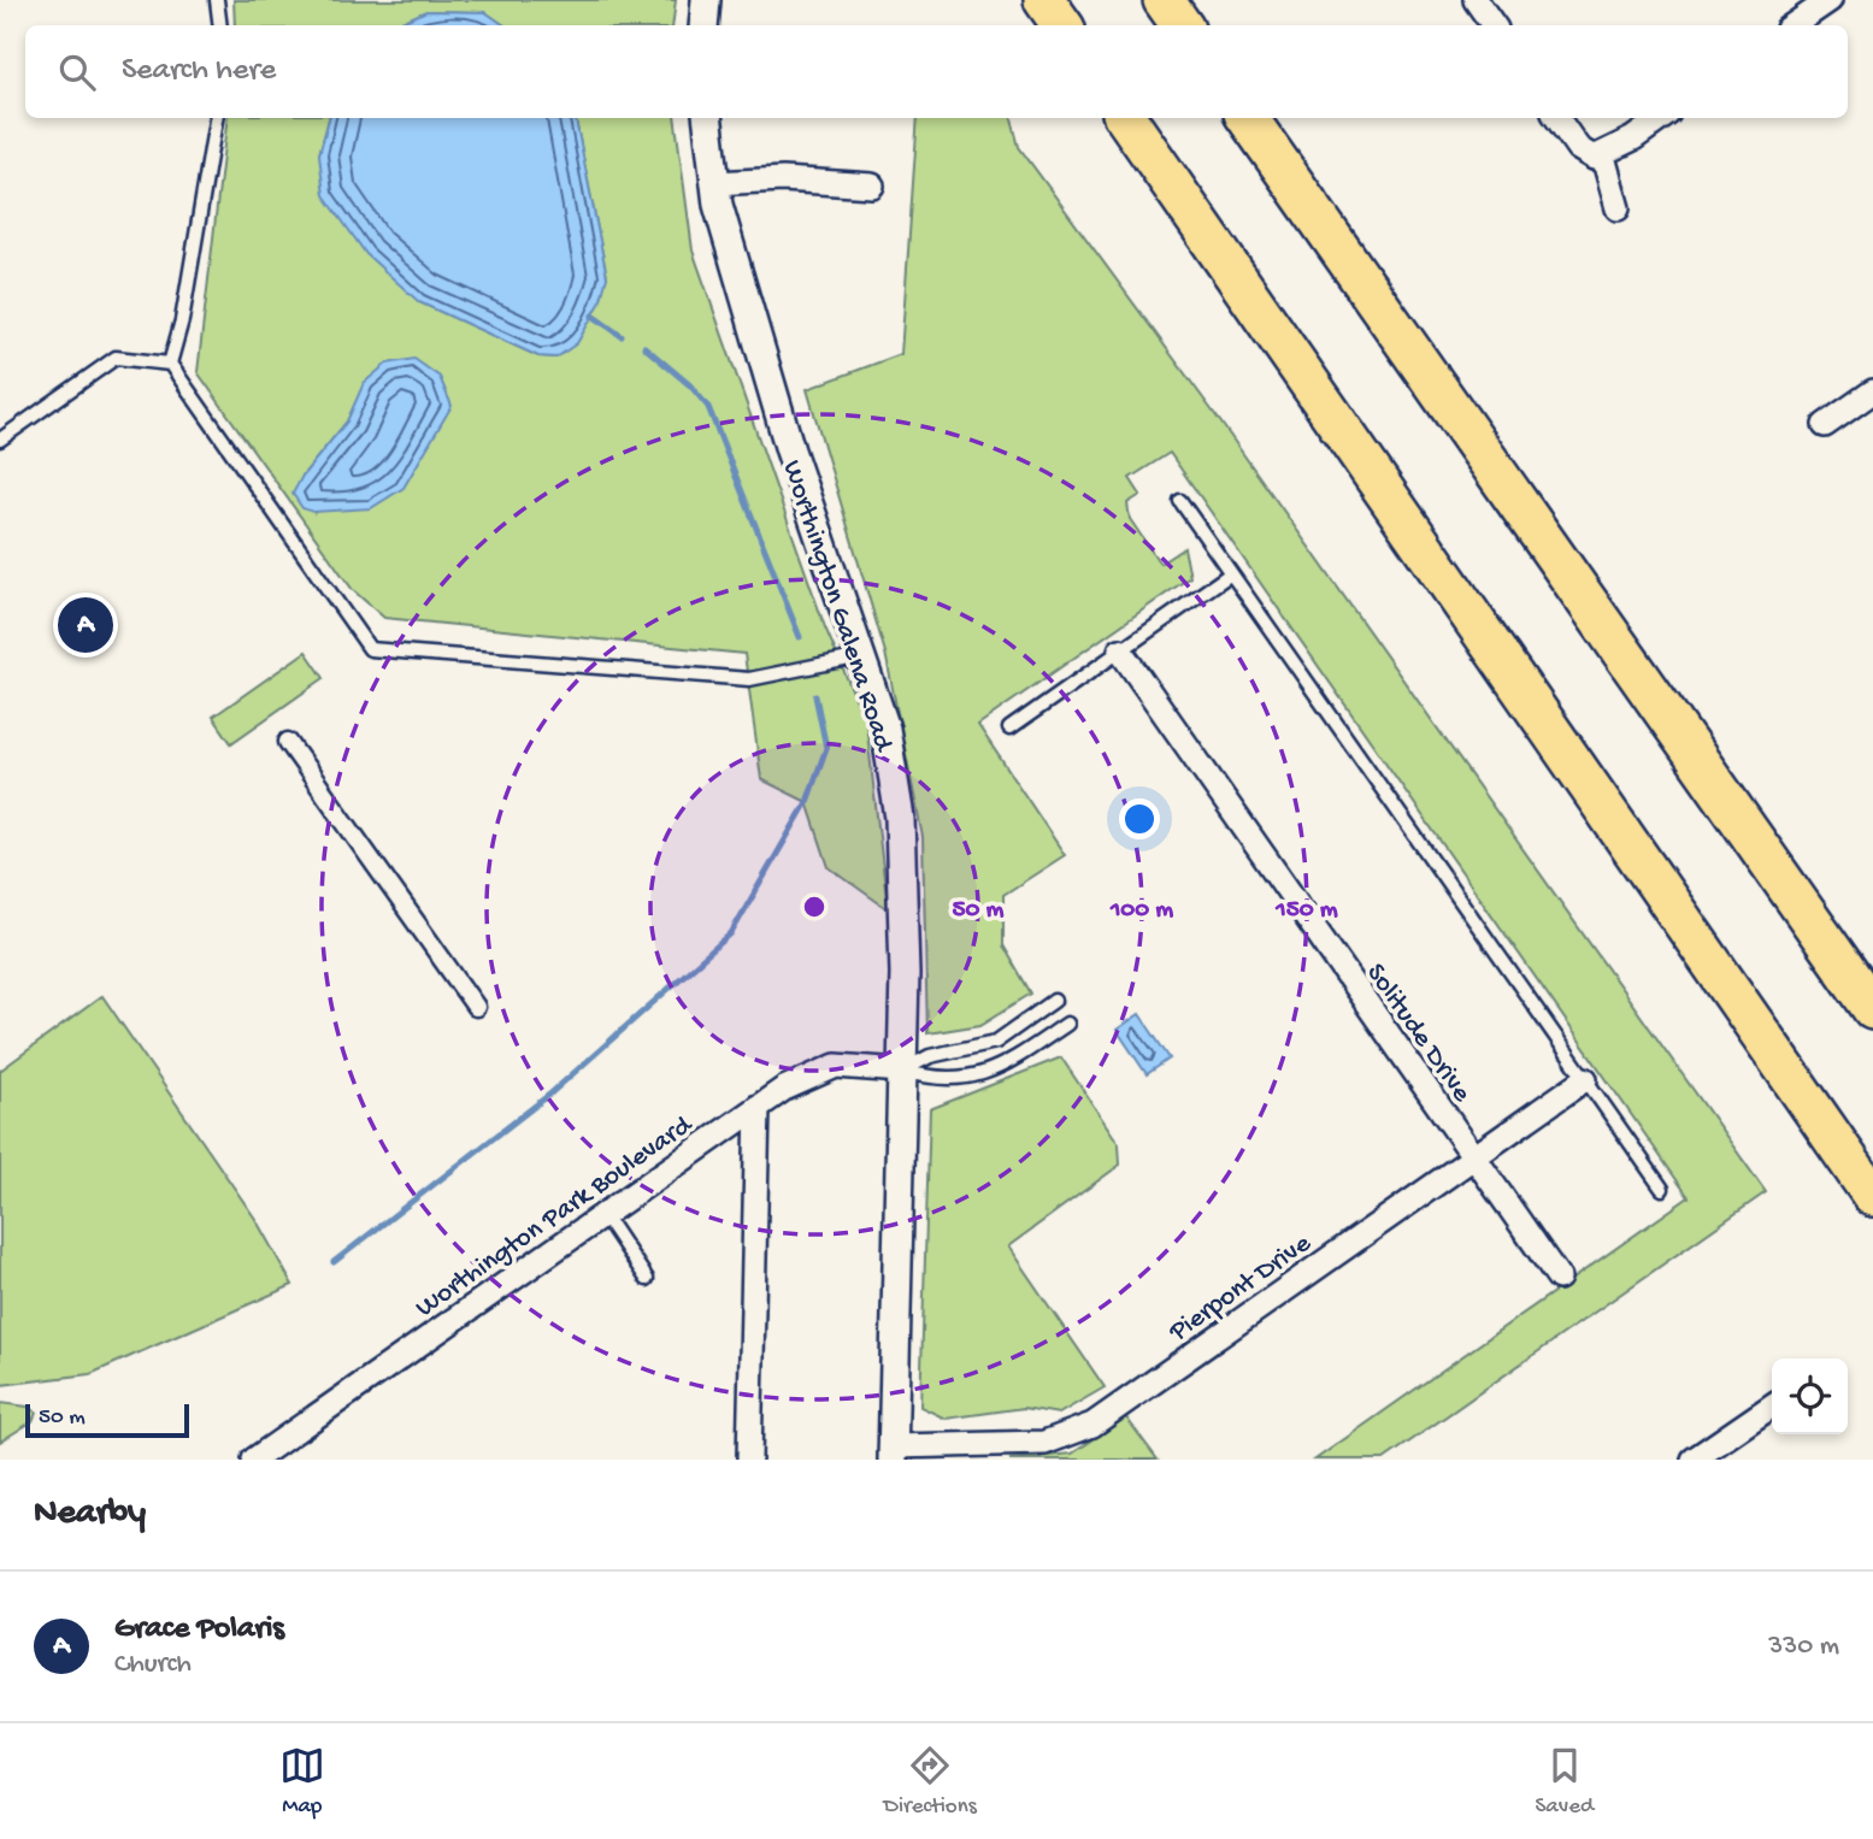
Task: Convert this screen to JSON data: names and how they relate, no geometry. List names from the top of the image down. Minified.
{"streets":{"street":["Worthington Galena Road","Solitude Drive","Worthington Park Boulevard","Pierpont Drive"]},"crossings":[["Worthington Galena Road","Worthington Park Boulevard"],["Worthington Galena Road","Pierpont Drive"],["Solitude Drive","Pierpont Drive"]],"scale_bar":"50 m","page":{"search":"Search here","pins":"A","scale":"50 m","heading":"Nearby","list":[{"mark":"A","name":"Grace Polaris","note":"Church","value":"330 m"}],"nav":["Map","Directions","Saved"]},"rings":["50 m","100 m","150 m"]}
